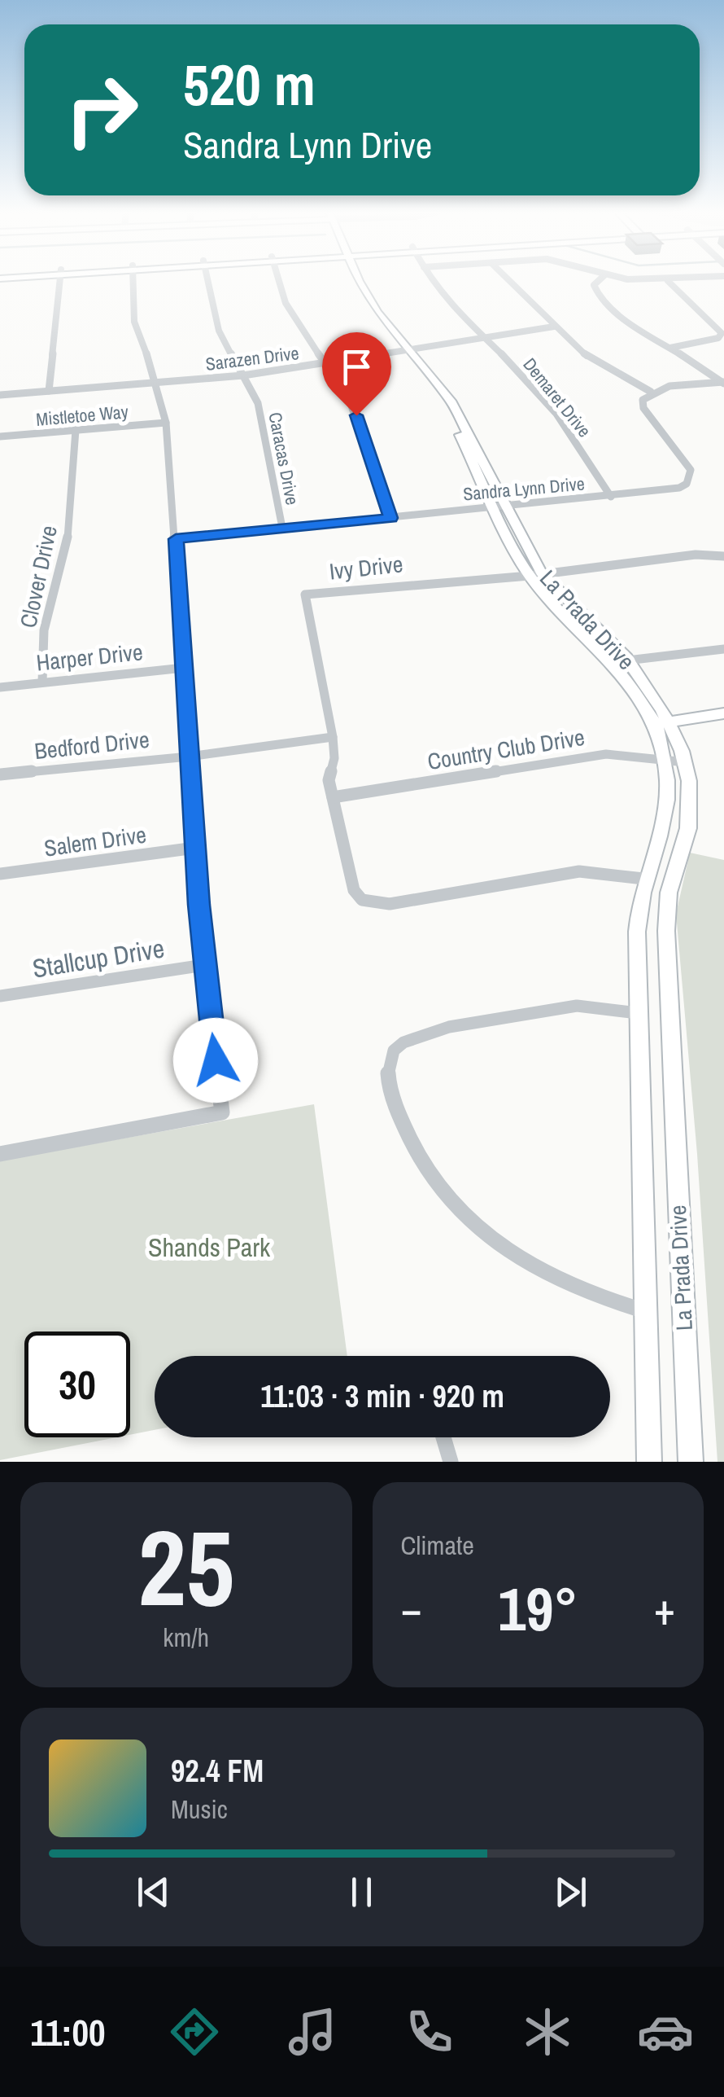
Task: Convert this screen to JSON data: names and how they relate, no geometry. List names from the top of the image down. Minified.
{"streets":{"main road":["La Prada Drive"],"street":["Sarazen Drive","Demaret Drive","Mistletoe Way","Caracas Drive","Sandra Lynn Drive","Ivy Drive","Clover Drive","Harper Drive","Bedford Drive","Country Club Drive","Salem Drive","Stallcup Drive"]},"crossings":[["Sarazen Drive","Demaret Drive"],["Sarazen Drive","Caracas Drive"],["Sarazen Drive","La Prada Drive"],["Demaret Drive","Sandra Lynn Drive"],["Mistletoe Way","Clover Drive"],["Caracas Drive","Sandra Lynn Drive"],["Sandra Lynn Drive","La Prada Drive"],["Ivy Drive","La Prada Drive"],["Ivy Drive","Bedford Drive"],["Ivy Drive","Country Club Drive"],["Clover Drive","Harper Drive"],["La Prada Drive","Country Club Drive"]],"parks":["Shands Park"],"page":{"turn":["520 m","Sandra Lynn Drive"],"limit":"30","trip":"11:03 · 3 min · 920 m","tile":[["25","km/h"],"Climate"],"heat":["−","19°","+"],"song":["92.4 FM","Music"],"tabs":"11:00"}}
